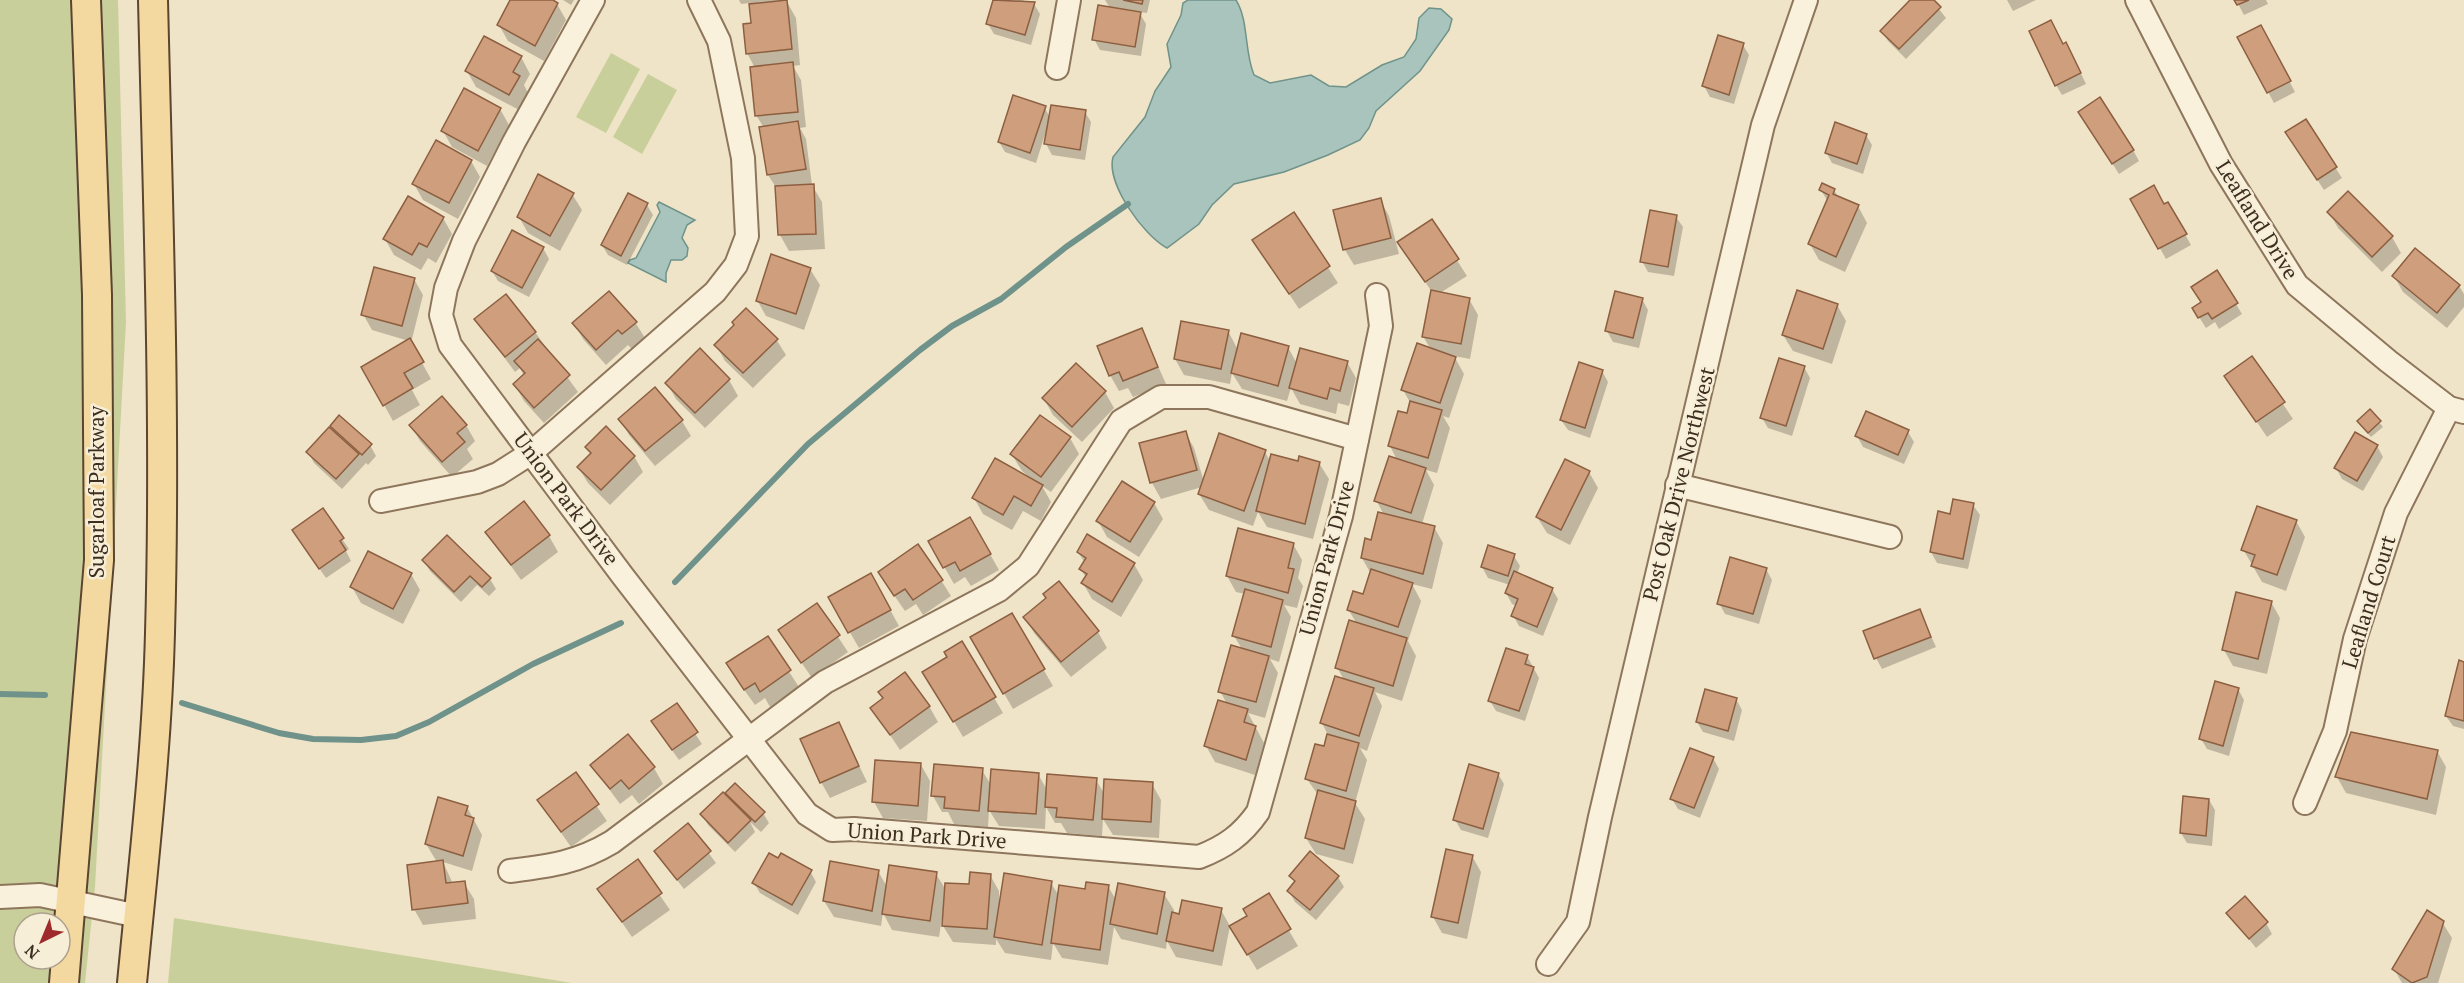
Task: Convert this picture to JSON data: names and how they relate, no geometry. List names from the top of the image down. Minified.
{"streets":{"main road":["Sugarloaf Parkway"],"street":["Leafland Drive","Post Oak Drive Northwest","Union Park Drive","Leafland Court"]},"crossings":[["Leafland Drive","Leafland Court"]],"north":"bottom left"}
